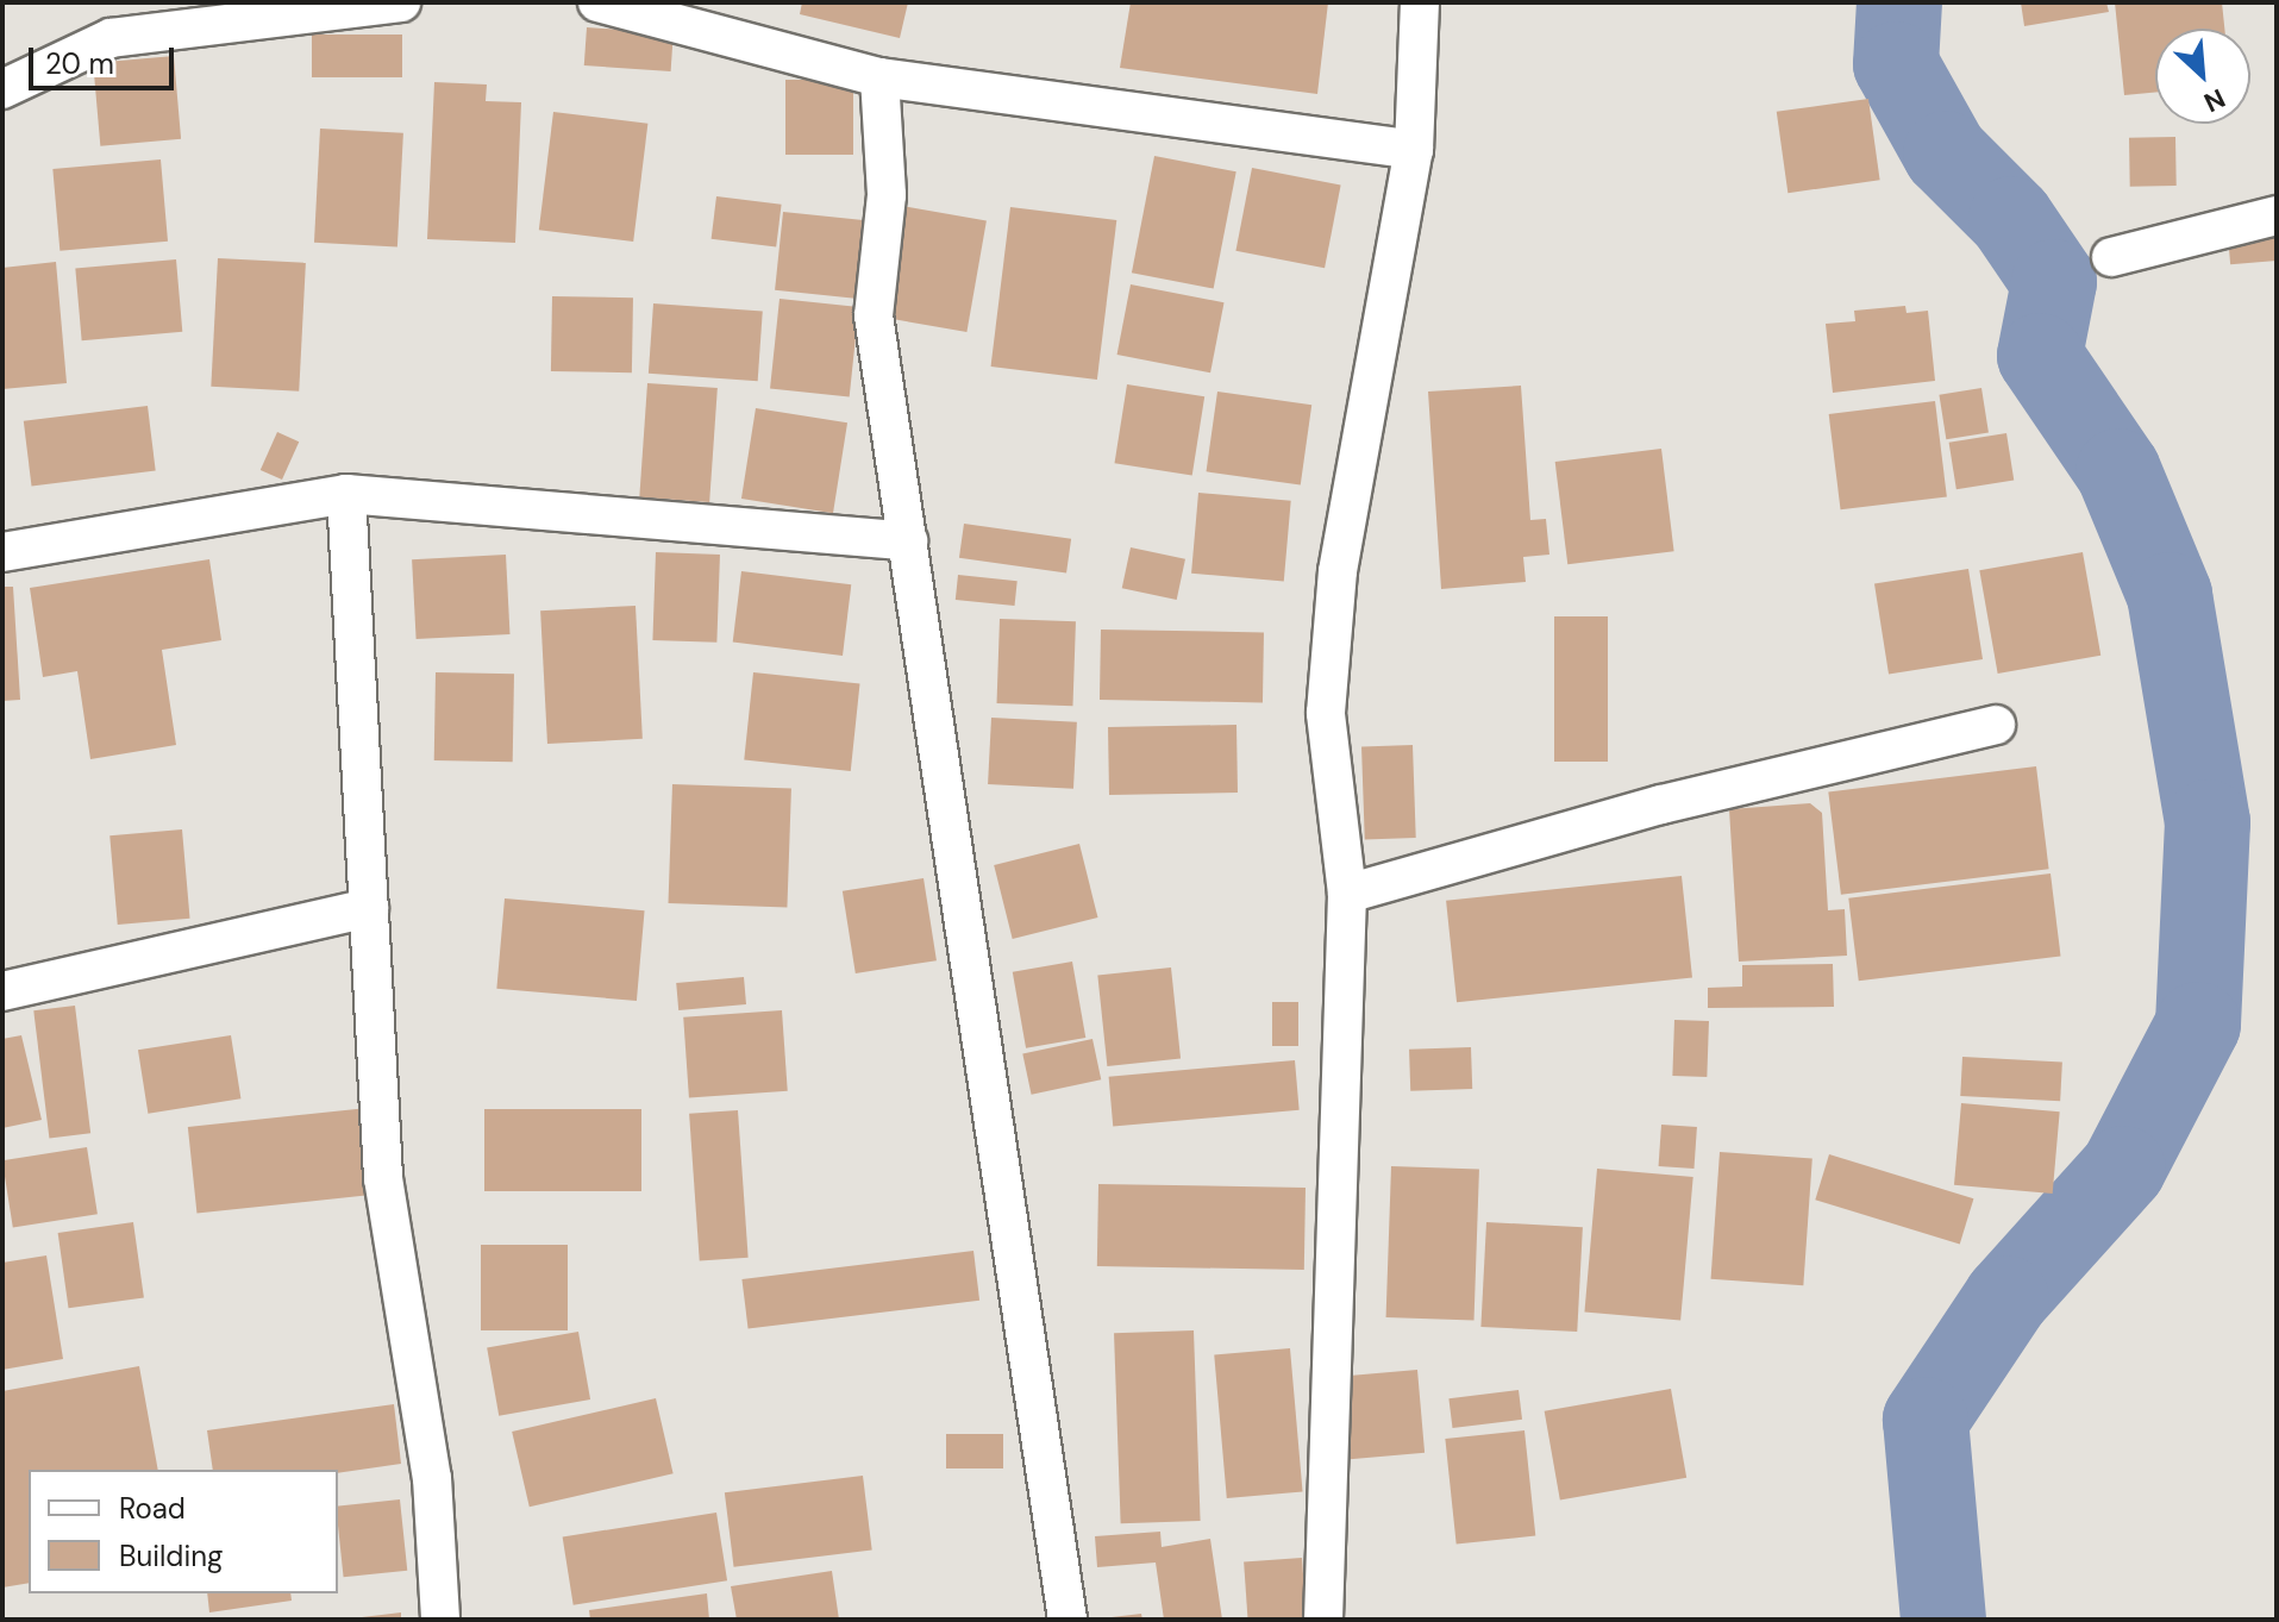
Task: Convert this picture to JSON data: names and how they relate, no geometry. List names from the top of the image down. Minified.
{"legend":["Road","Building"],"scale_bar":"20 m","north":"bottom right"}
